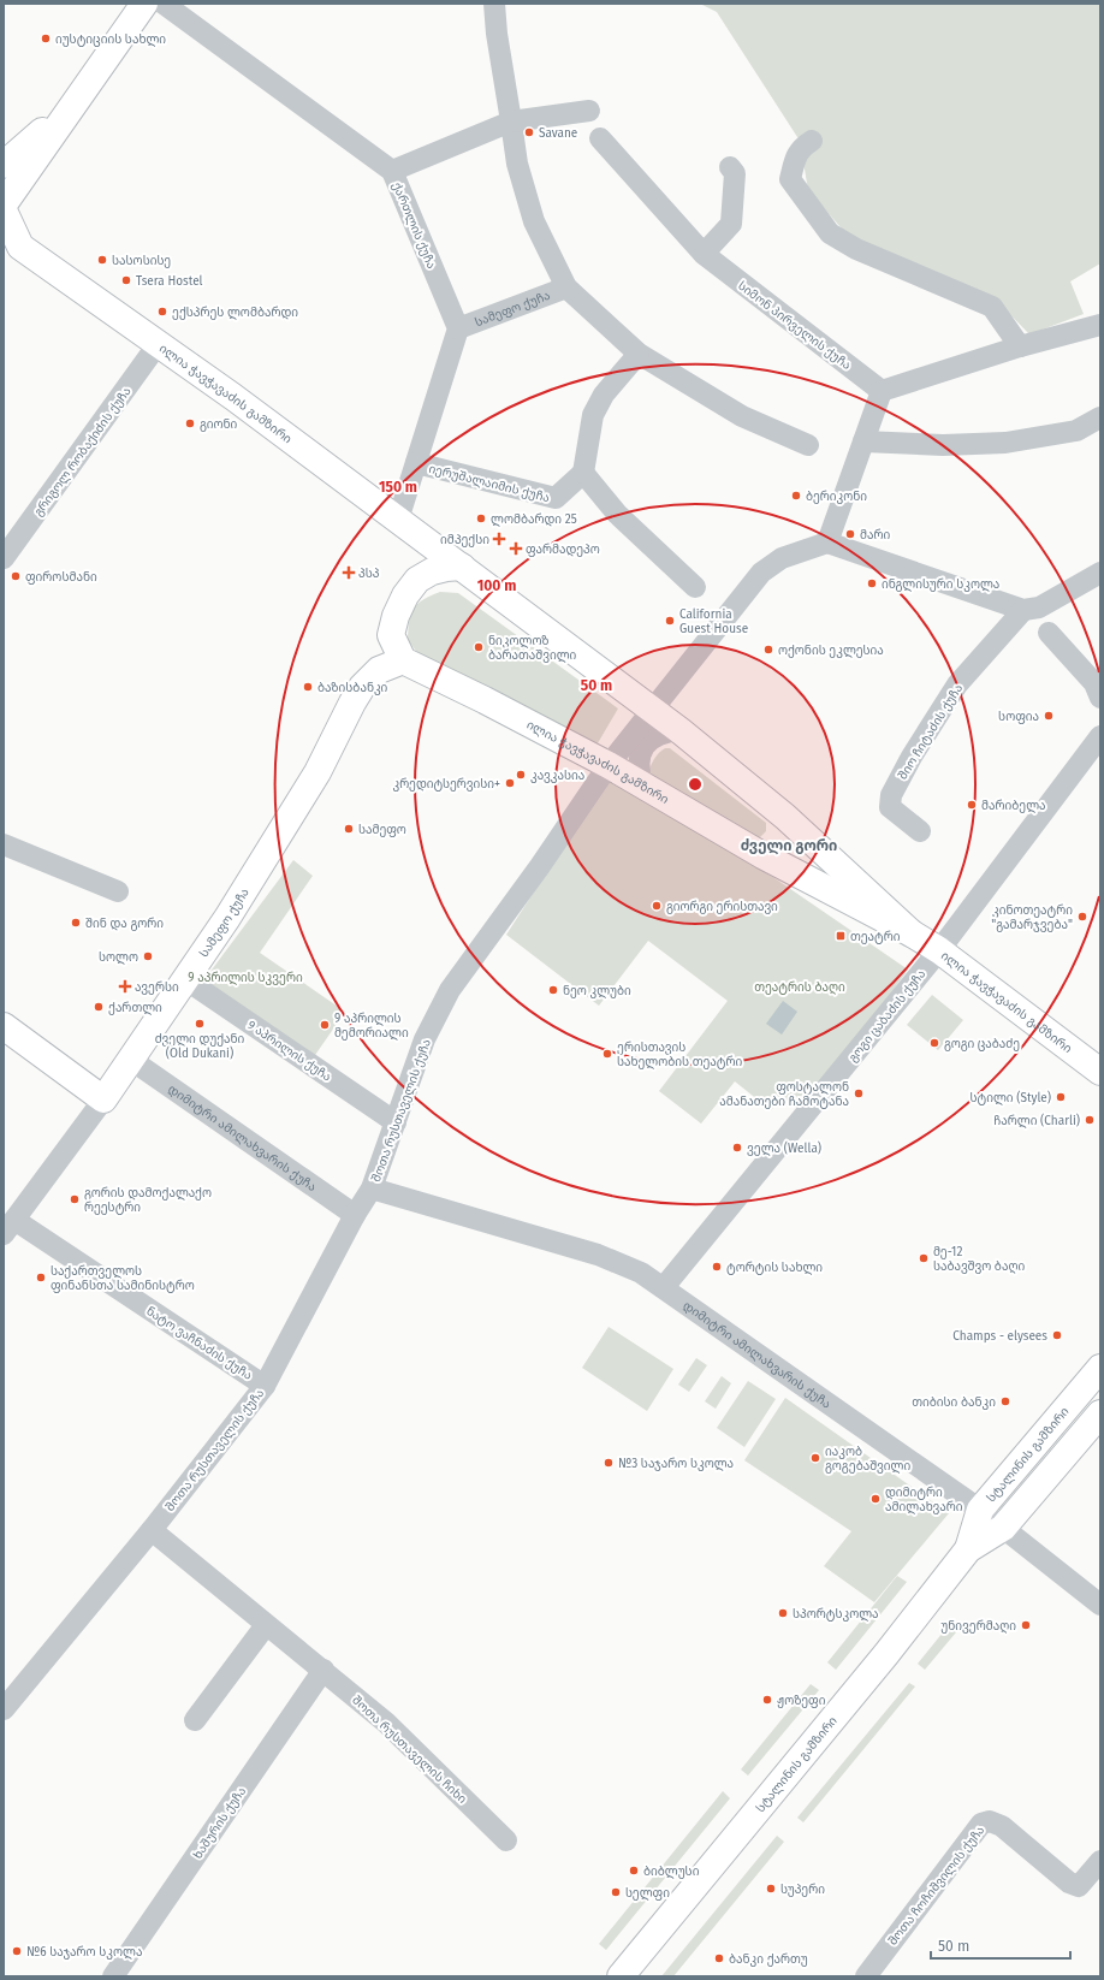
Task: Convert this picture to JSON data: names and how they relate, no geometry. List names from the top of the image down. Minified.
{"streets":{"main road":["სამეფო ქუჩა","ილია ჭავჭავაძის გამზირი","სტალინის გამზირი"],"street":["ქართლის ქუჩა","სიმონ პირველის ქუჩა","გრიგოლ რობაქიძის ქუჩა","იერუშალაიმის ქუჩა","შიო ჩიტაძის ქუჩა","გოგი ცაბაძის ქუჩა","9 აპრილის ქუჩა","შოთა რუსთაველის ქუჩა","დიმიტრი ამილახვარის ქუჩა","ნატო ვაჩნაძის ქუჩა","შოთა რუსთაველის ჩიხი","ხაშურის ქუჩა","შოთა ჩოჩიშვილის ქუჩა"]},"crossings":[["ქართლის ქუჩა","სამეფო ქუჩა"],["სამეფო ქუჩა","ილია ჭავჭავაძის გამზირი"],["სამეფო ქუჩა","9 აპრილის ქუჩა"],["სამეფო ქუჩა","დიმიტრი ამილახვარის ქუჩა"],["სამეფო ქუჩა","ნატო ვაჩნაძის ქუჩა"],["ილია ჭავჭავაძის გამზირი","გრიგოლ რობაქიძის ქუჩა"],["ილია ჭავჭავაძის გამზირი","გოგი ცაბაძის ქუჩა"],["ილია ჭავჭავაძის გამზირი","შოთა რუსთაველის ქუჩა"],["გოგი ცაბაძის ქუჩა","დიმიტრი ამილახვარის ქუჩა"],["9 აპრილის ქუჩა","შოთა რუსთაველის ქუჩა"],["შოთა რუსთაველის ქუჩა","დიმიტრი ამილახვარის ქუჩა"],["შოთა რუსთაველის ქუჩა","ნატო ვაჩნაძის ქუჩა"],["შოთა რუსთაველის ქუჩა","შოთა რუსთაველის ჩიხი"],["დიმიტრი ამილახვარის ქუჩა","სტალინის გამზირი"],["შოთა რუსთაველის ჩიხი","ხაშურის ქუჩა"]],"districts":["ძველი გორი"],"parks":["9 აპრილის სკვერი","თეატრის ბაღი"],"places":{"other":["იუსტიციის სახლი","Savane","სასოსისე","Tsera Hostel","ექსპრეს ლომბარდი","გიონი","ბერიკონი","ლომბარდი 25","მარი","ფიროსმანი","ინგლისური სკოლა","California Guest House","ნიკოლოზ ბარათაშვილი","ოქონის ეკლესია","ბაზისბანკი","სოფია","კავკასია","კრედიტსერვისი+","მარიბელა","სამეფო","გიორგი ერისთავი","კინოთეატრი \"გამარჯვება\"","შინ და გორი","სოლო","ნეო კლუბი","ქართლი","ძველი დუქანი (Old Dukani)","9 აპრილის მემორიალი","გოგი ცაბაძე","ერისთავის სახელობის თეატრი","ფოსტალონ ამანათები ჩამოტანა","სტილი (Style)","ჩარლი (Charli)","ველა (Wella)","გორის დამოქალაქო რეესტრი","მე-12 საბავშვო ბაღი","ტორტის სახლი","საქართველოს ფინანსთა სამინისტრო","Champs - elysees","თიბისი ბანკი","იაკობ გოგებაშვილი","№3 საჯარო სკოლა","დიმიტრი ამილახვარი","სპორტსკოლა","უნივერმაღი","ჟოზეფი","ბიბლუსი","სუპერი","სელფი","№6 საჯარო სკოლა","ბანკი ქართუ"],"health":["იმპექსი","ფარმადეპო","პსპ","ავერსი"],"transit":["თეატრი"]},"scale_bar":"50 m","rings":["150 m","100 m","50 m"]}
